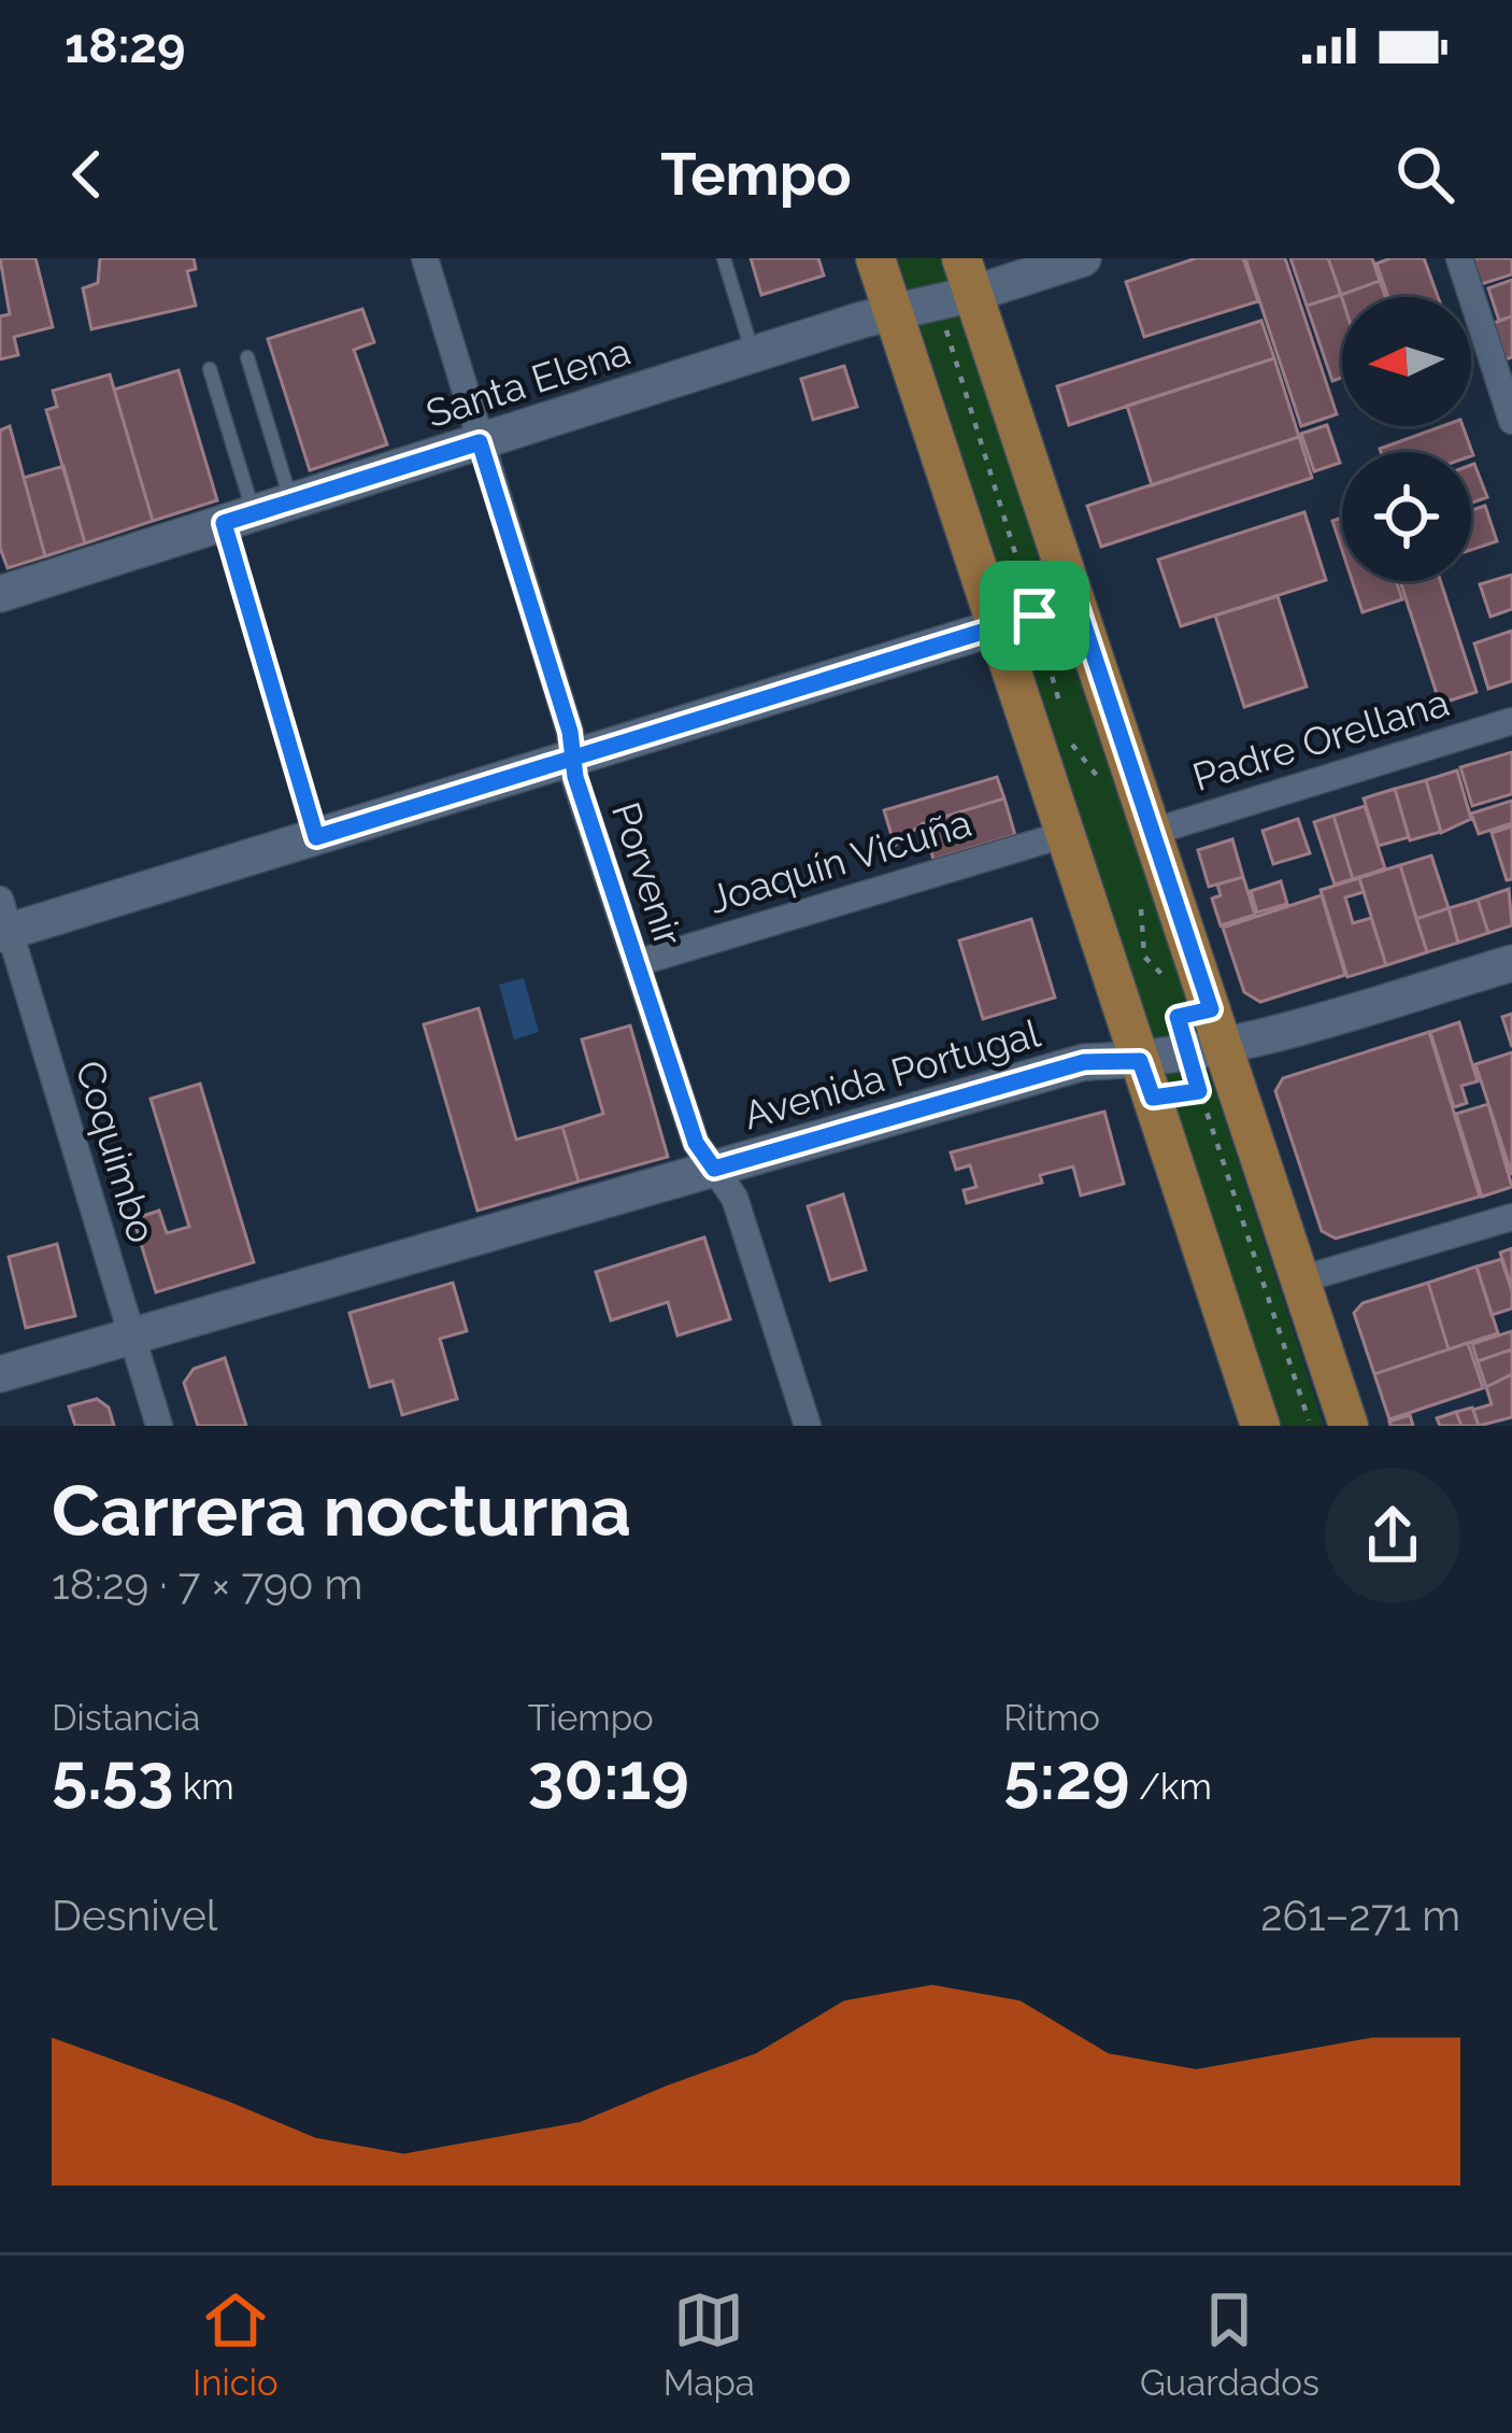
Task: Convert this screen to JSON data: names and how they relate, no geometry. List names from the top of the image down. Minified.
{"streets":{"street":["Santa Elena","Padre Orellana","Joaquín Vicuña","Porvenir","Avenida Portugal","Coquimbo"]},"crossings":[["Santa Elena","Porvenir"],["Joaquín Vicuña","Porvenir"],["Porvenir","Avenida Portugal"],["Avenida Portugal","Coquimbo"]],"north":"left","page":{"status":"18:29","header":"Tempo","heading":["Carrera nocturna","18:29 · 7 × 790 m"],"stats":[["Distancia","5.53 km"],["Tiempo","30:19"],["Ritmo","5:29 /km"]],"chart":["Desnivel","261–271 m"],"tabs":["Inicio","Mapa","Guardados"]}}
